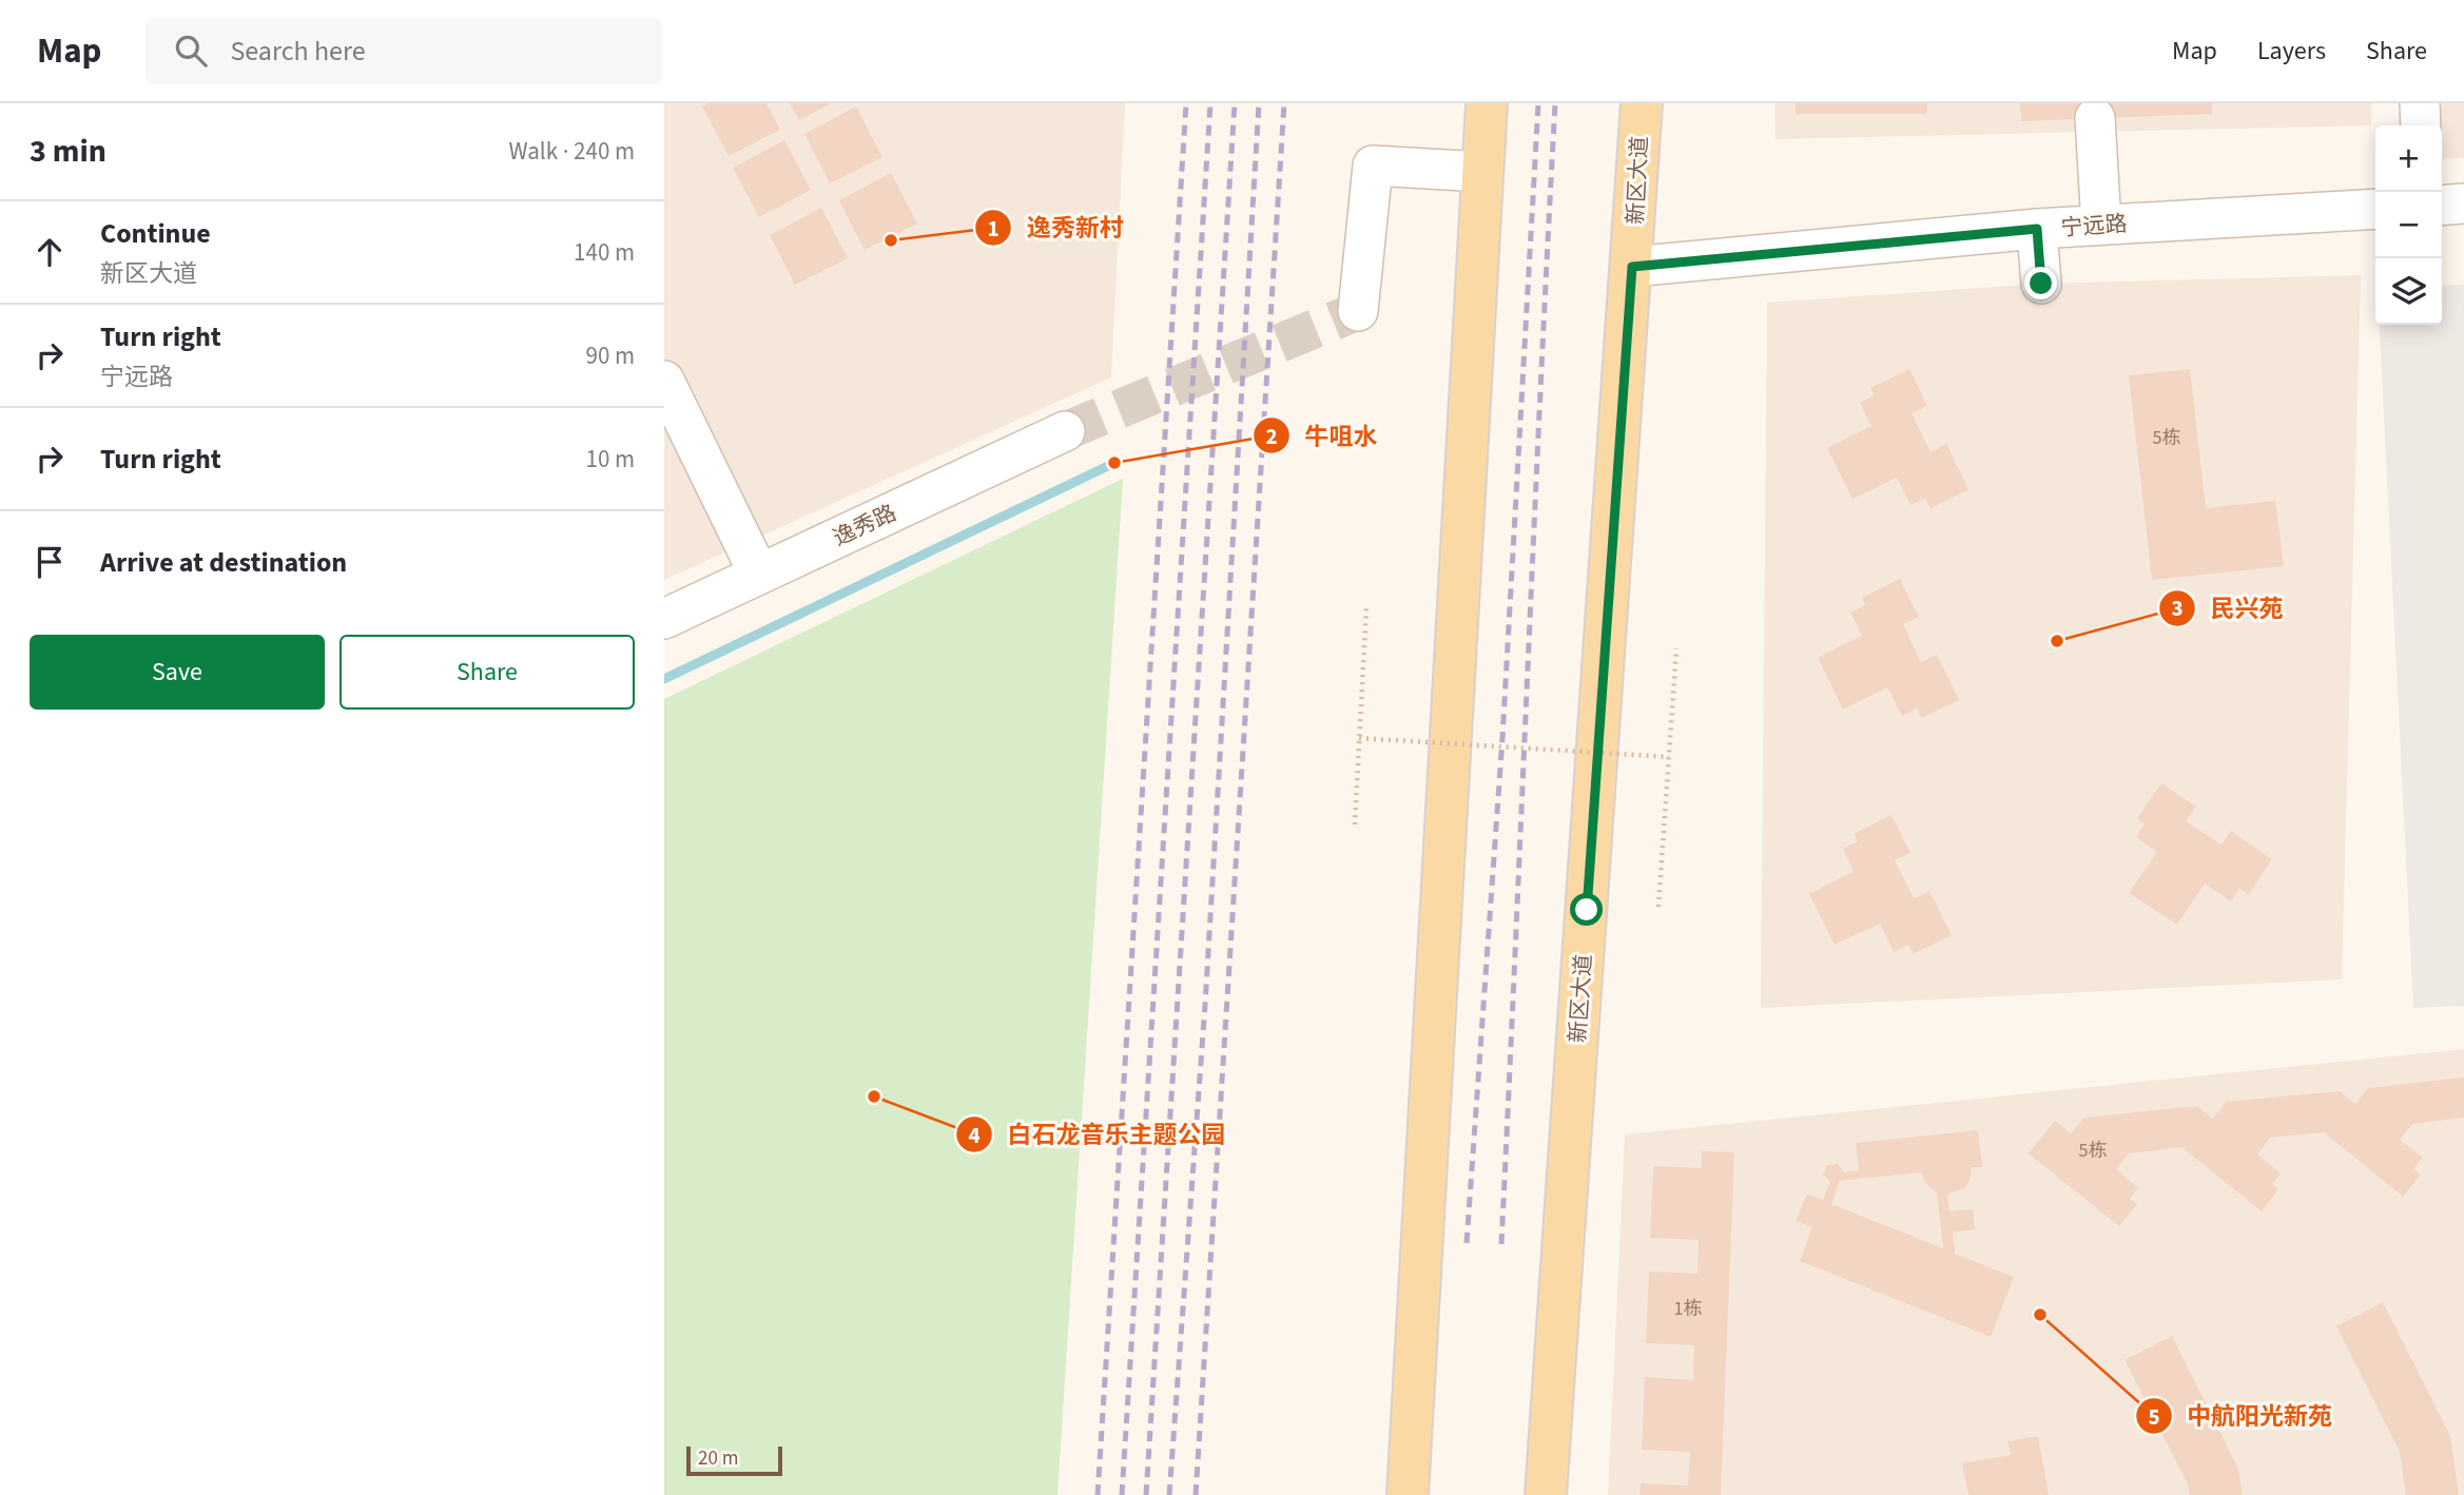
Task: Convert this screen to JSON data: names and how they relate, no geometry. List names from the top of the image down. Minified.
{"streets":{"main road":["新区大道"],"street":["宁远路","逸秀路"]},"crossings":[["新区大道","宁远路"]],"places":["逸秀新村","牛咀水","民兴苑","白石龙音乐主题公园","中航阳光新苑"],"house_numbers":["5栋","5栋","1栋"],"scale_bar":"20 m","page":{"header":"Map","search":"Search here","nav":["Map","Layers","Share"],"heading":["3 min","Walk · 240 m"],"map_buttons":["+","−"],"list":[["Continue","新区大道","140 m"],["Turn right","宁远路","90 m"],["Turn right","10 m"],"Arrive at destination"],"buttons":["Save","Share"],"scale":"20 m"}}
